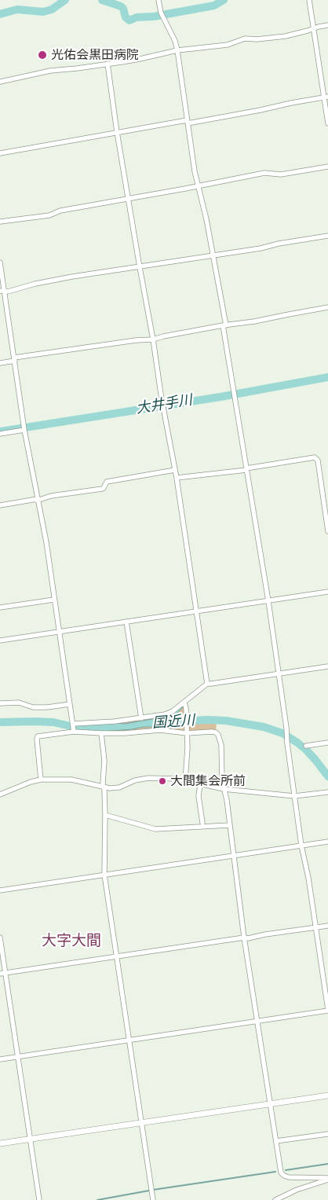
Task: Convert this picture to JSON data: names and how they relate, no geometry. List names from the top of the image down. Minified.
{"districts":["大字大間"],"water":["大井手川","国近川"],"places":["光佑会黒田病院","大間集会所前"]}
